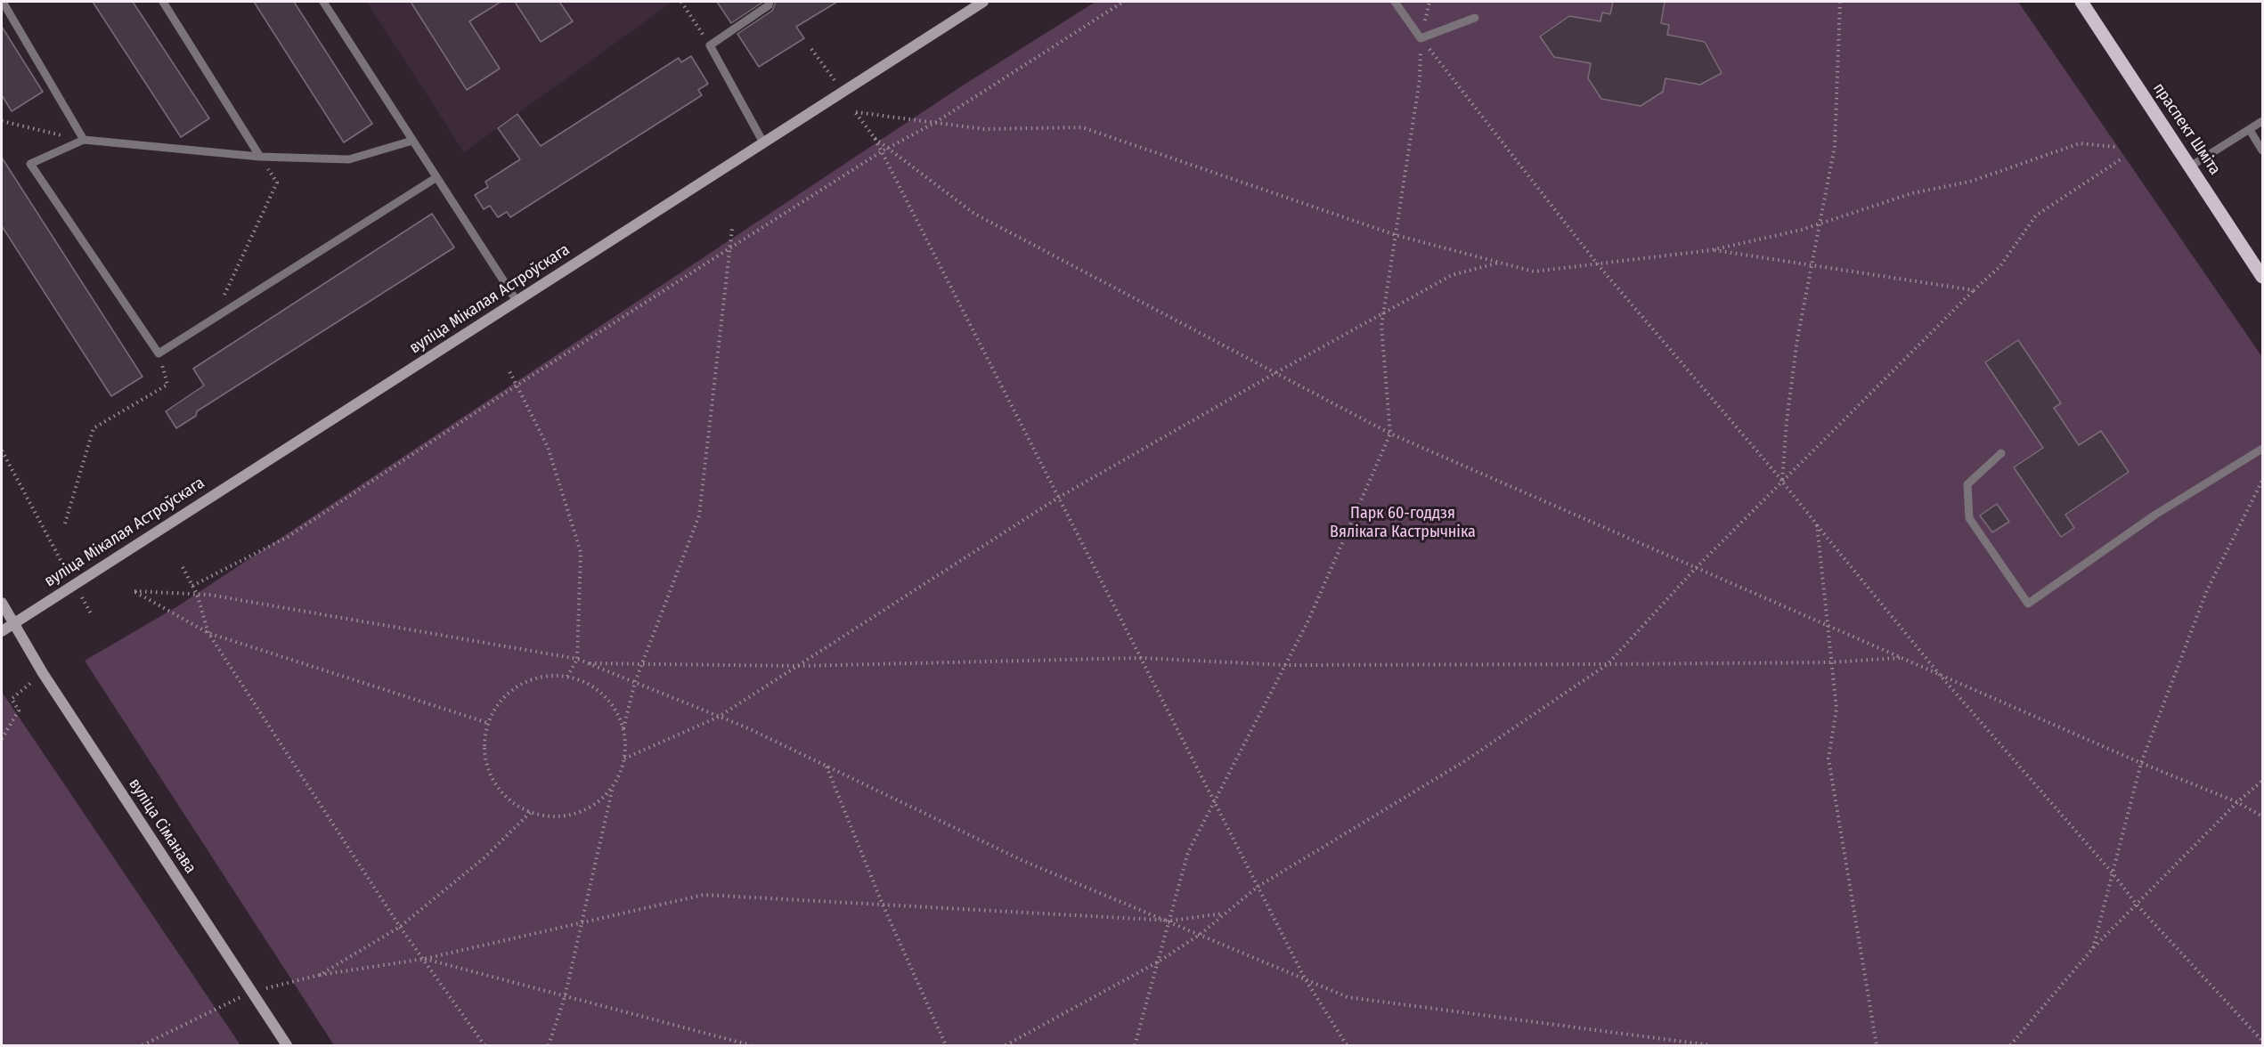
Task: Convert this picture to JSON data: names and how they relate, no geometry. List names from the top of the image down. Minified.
{"streets":{"main road":["праспект Шміта","вуліца Мікалая Астроўскага","вуліца Сіманава"]},"crossings":[["вуліца Мікалая Астроўскага","вуліца Сіманава"]],"parks":["Парк 60-годдзя Вялікага Кастрычніка"]}
